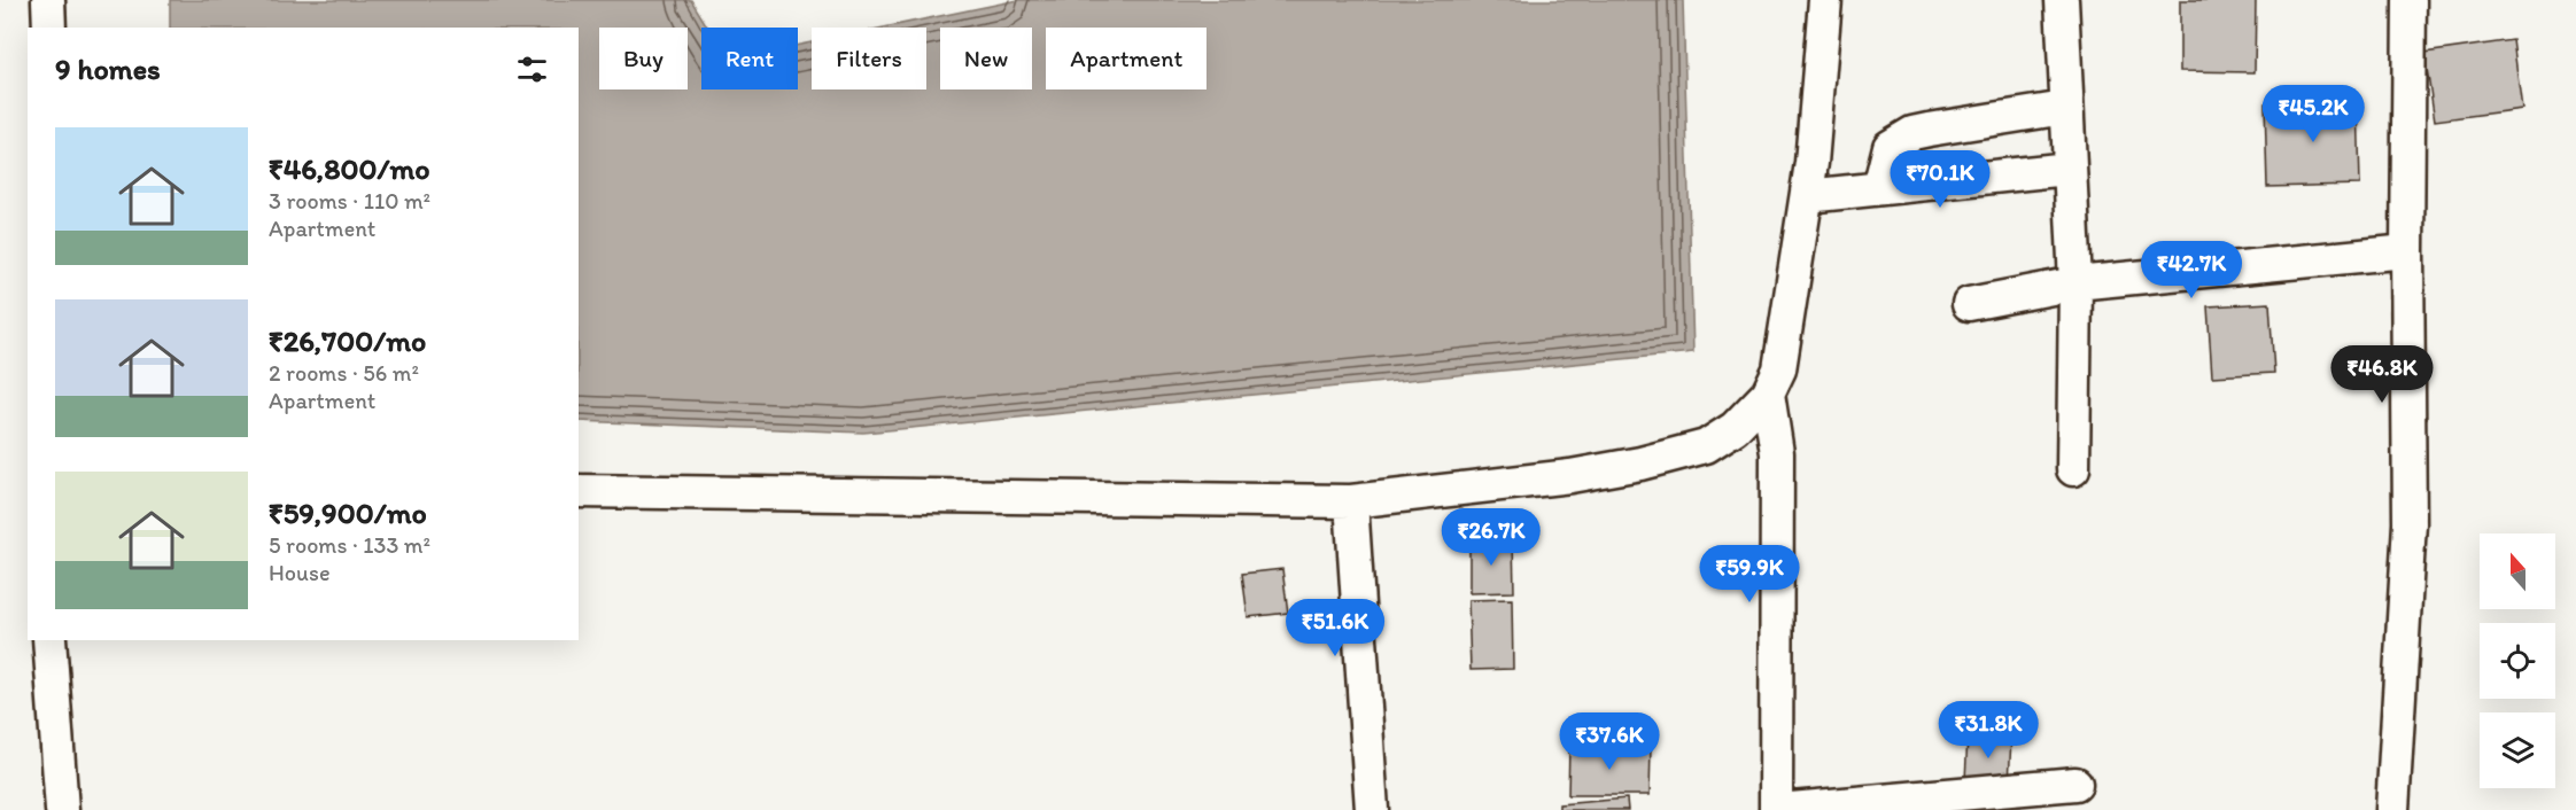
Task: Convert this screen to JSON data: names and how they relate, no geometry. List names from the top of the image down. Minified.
{"north":"top","page":{"chip":["Buy","Rent","Filters","New","Apartment"],"heading":"9 homes","price":["₹45.2K","₹70.1K","₹42.7K","₹46.8K","₹26.7K","₹59.9K","₹51.6K","₹31.8K","₹37.6K"],"list":[{"name":"₹46,800/mo","note":"3 rooms · 110 m² · Apartment"},{"name":"₹26,700/mo","note":"2 rooms · 56 m² · Apartment"},{"name":"₹59,900/mo","note":"5 rooms · 133 m² · House"}]}}
